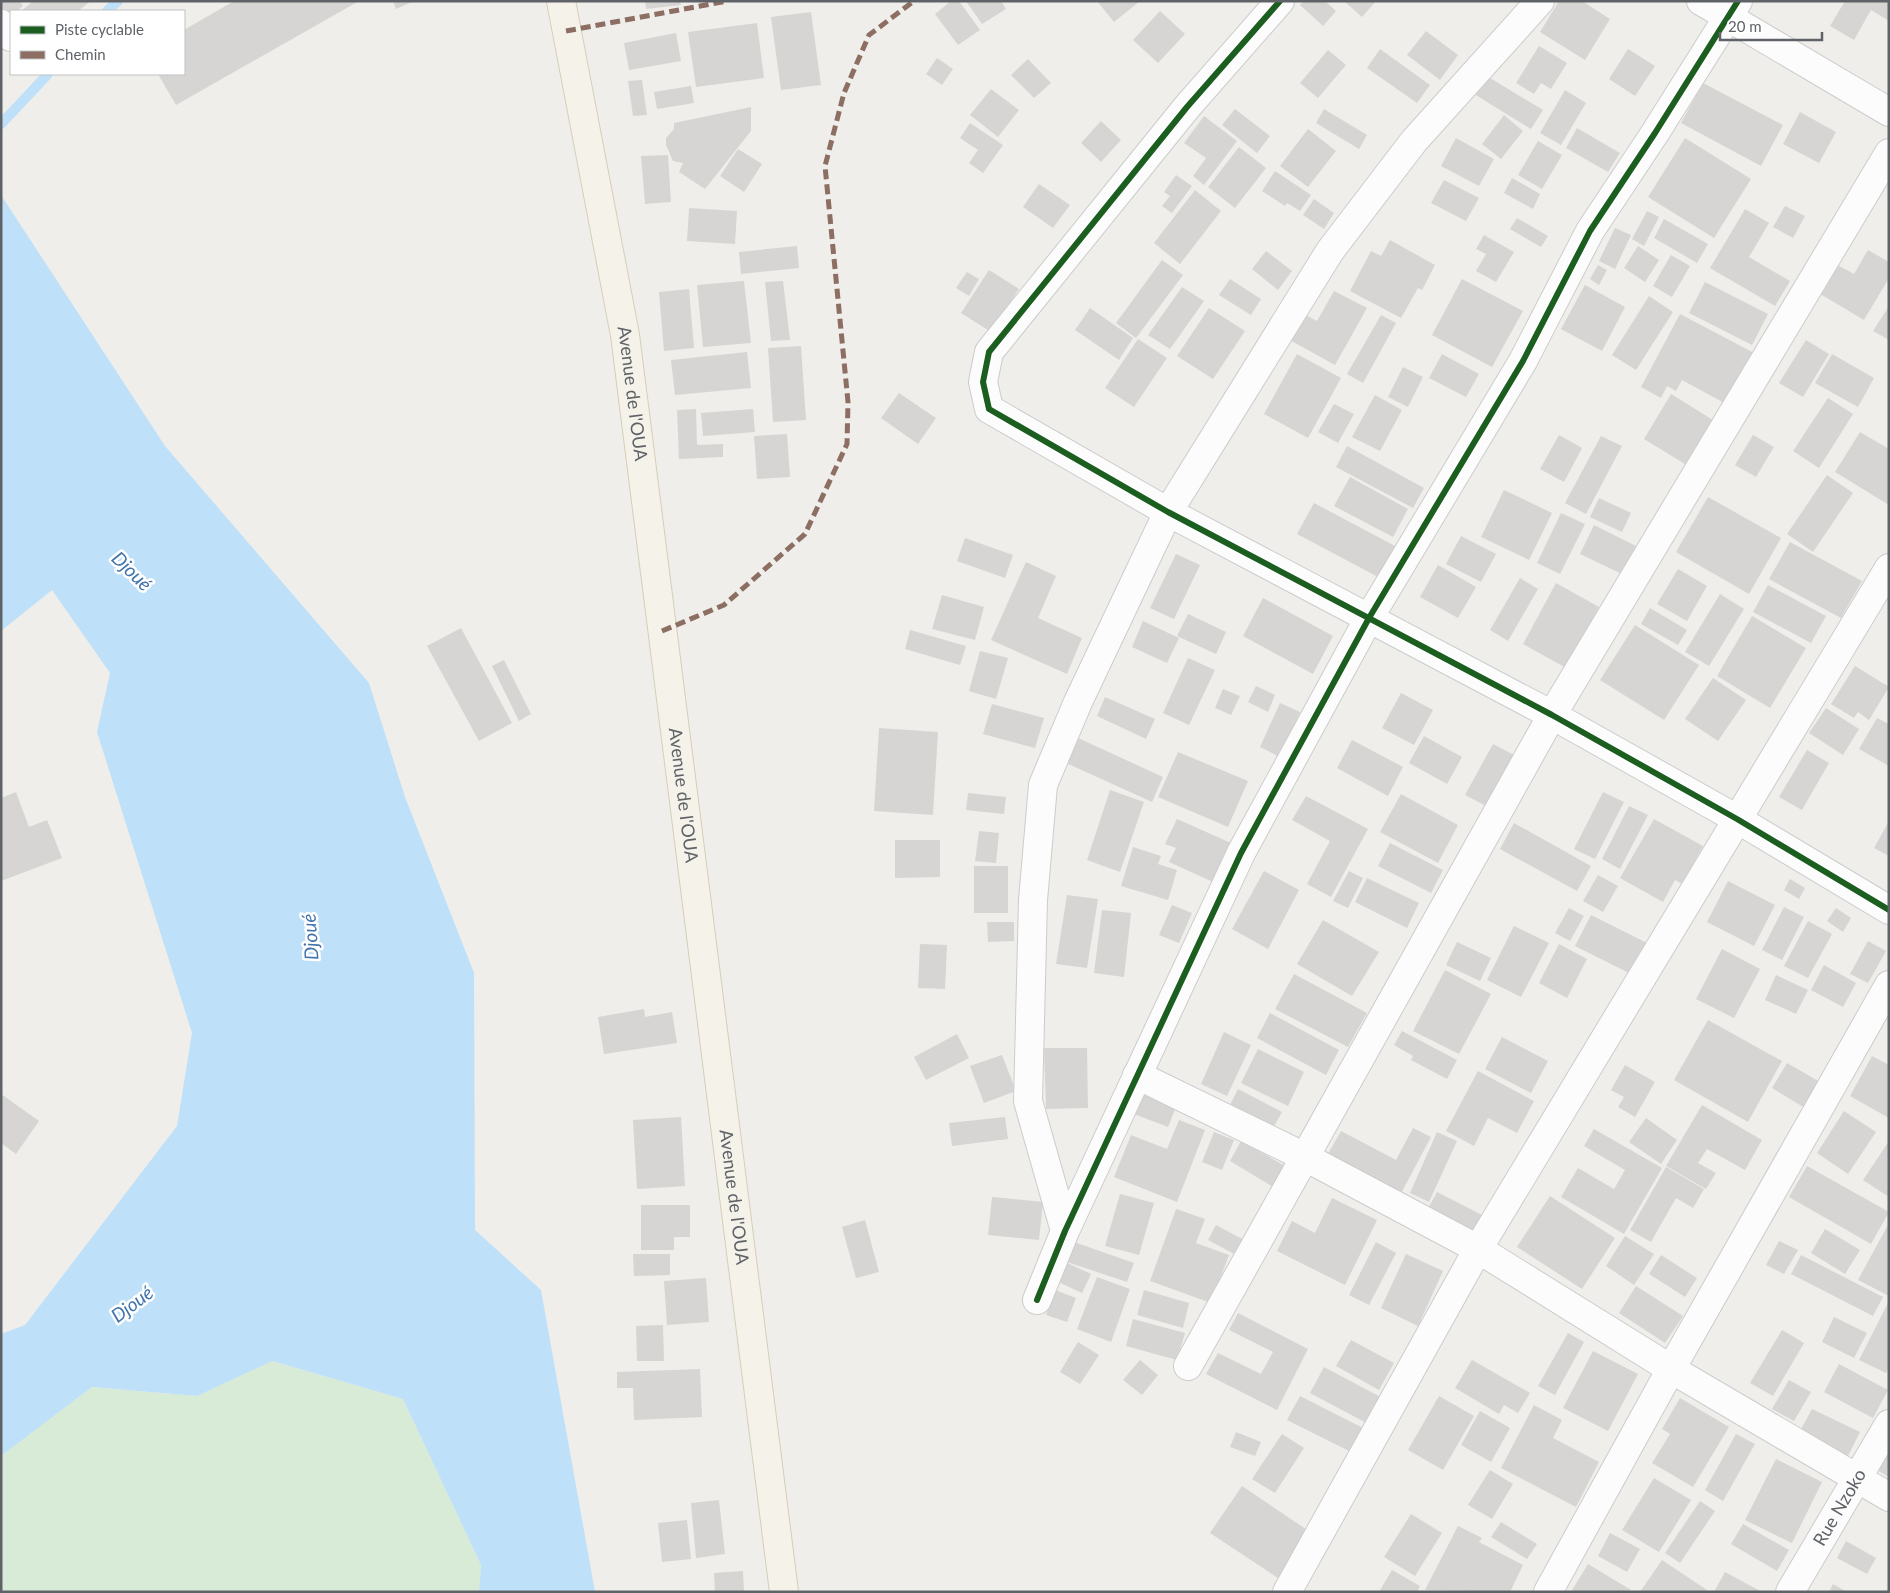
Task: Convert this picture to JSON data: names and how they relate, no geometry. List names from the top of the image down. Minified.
{"streets":{"main road":["Avenue de l'OUA"],"street":["Rue Nzoko"]},"water":["Djoué"],"legend":["Piste cyclable","Chemin"],"scale_bar":"20 m"}
